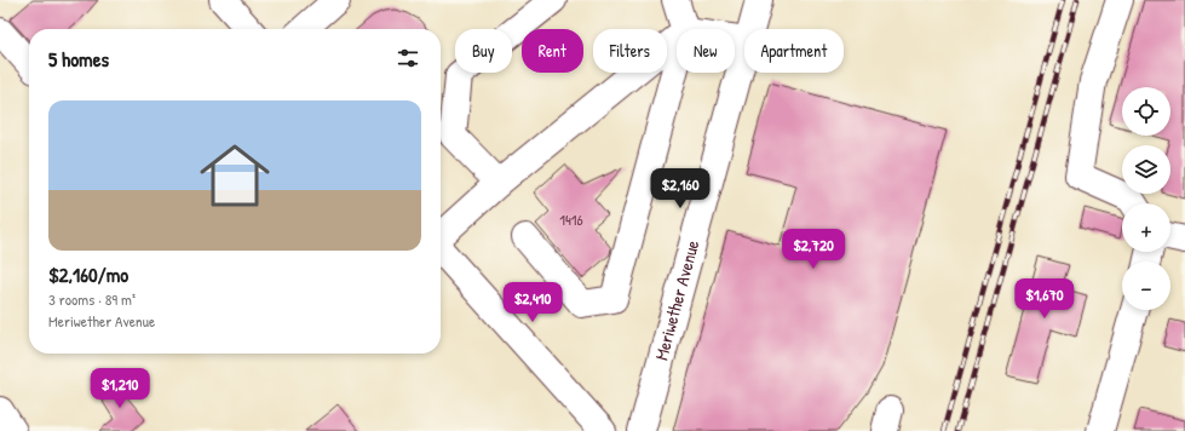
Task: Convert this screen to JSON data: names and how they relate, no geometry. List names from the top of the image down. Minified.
{"streets":{"street":["Meriwether Avenue"]},"house_numbers":["1416"],"page":{"chip":["Buy","Rent","Filters","New","Apartment"],"heading":"5 homes","map_buttons":["+","−"],"list":[{"name":"$2,160/mo","note":"3 rooms · 89 m² · Meriwether Avenue"}],"price":["$2,160","$2,720","$1,670","$2,410","$1,210"]}}
